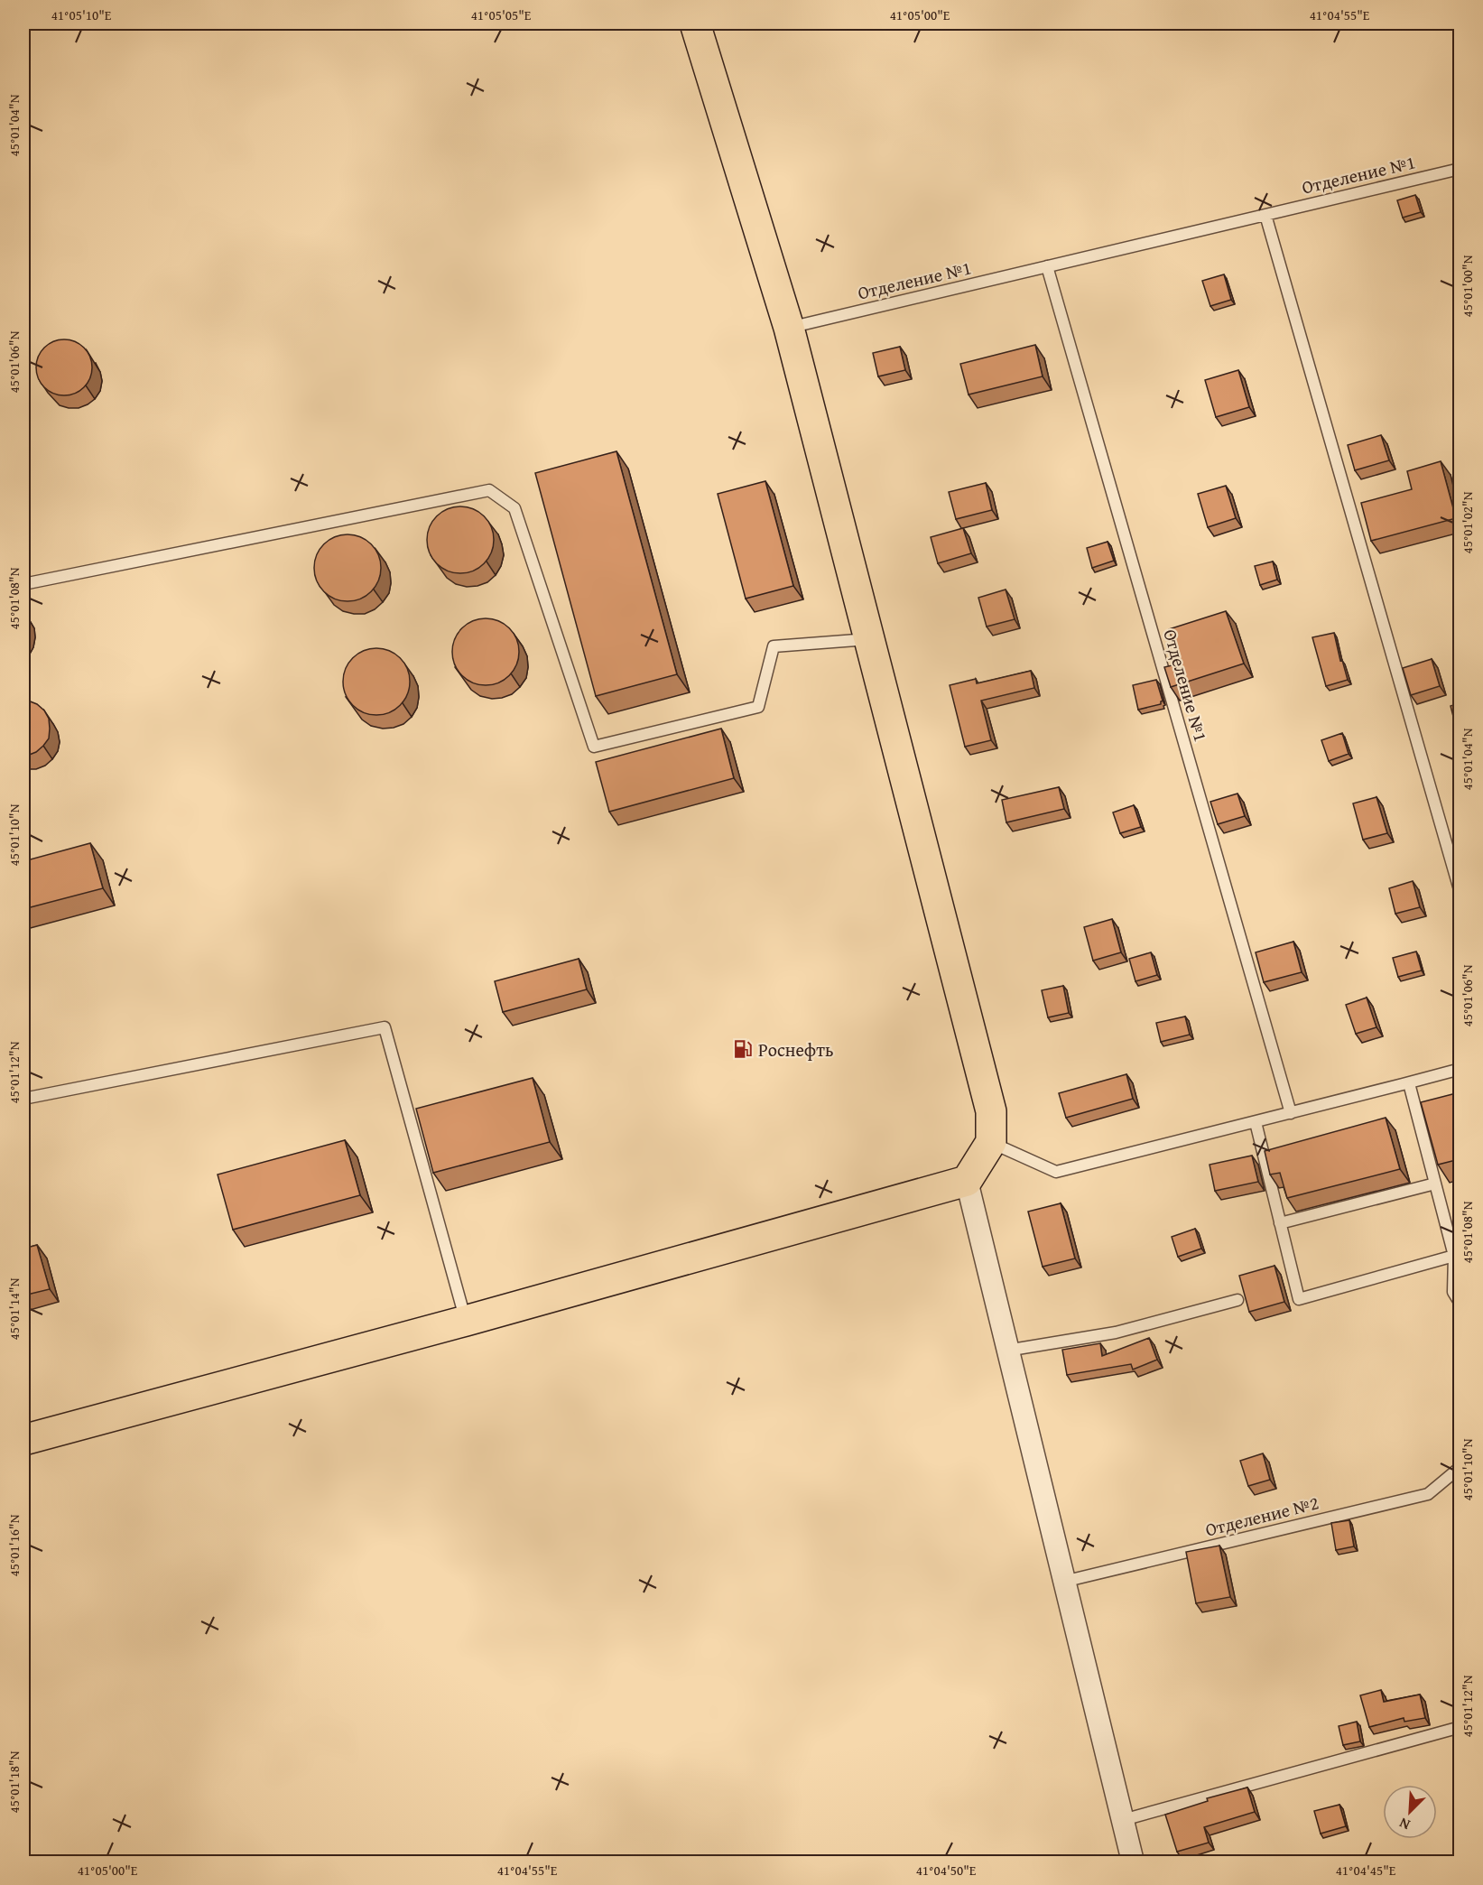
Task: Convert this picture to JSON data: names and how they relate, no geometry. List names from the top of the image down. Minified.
{"streets":{"lane":["Отделение №1","Отделение №2"]},"places":{"fuel station":["Роснефть"]},"north":"bottom left","coordinates":["41°05'10\"E","41°05'05\"E","41°05'00\"E","41°04'55\"E","45°01'04\"N","45°01'00\"N","45°01'06\"N","45°01'02\"N","45°01'08\"N","45°01'10\"N","45°01'12\"N","45°01'14\"N","45°01'16\"N","45°01'18\"N","41°04'50\"E","41°04'45\"E"]}
